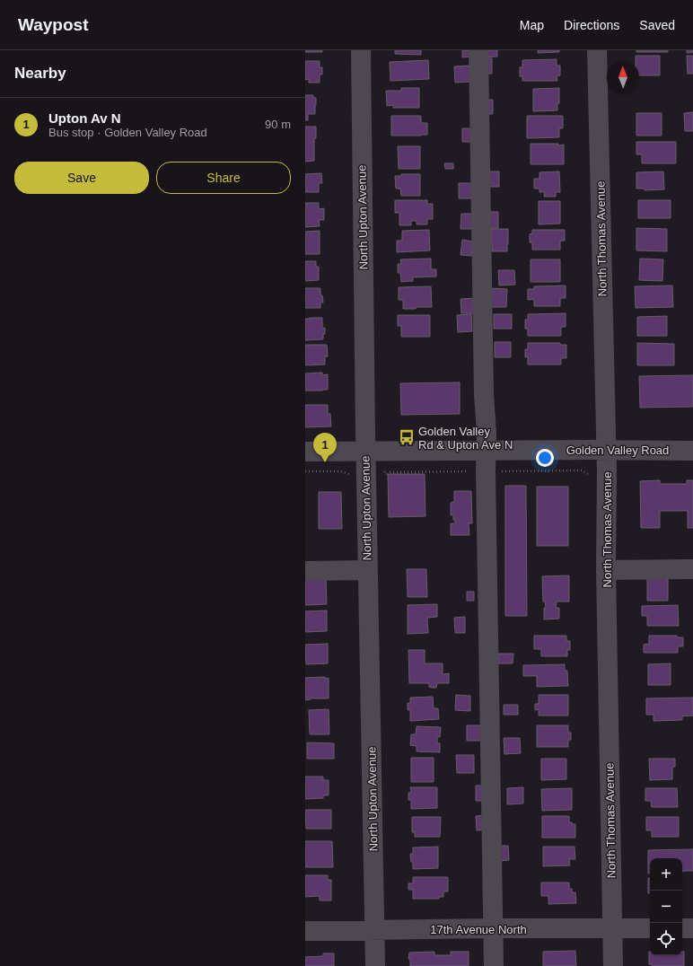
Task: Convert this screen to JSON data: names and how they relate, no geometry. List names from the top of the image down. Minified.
{"streets":{"street":["North Upton Avenue","North Thomas Avenue","Golden Valley Road","17th Avenue North"]},"crossings":[["North Upton Avenue","Golden Valley Road"],["North Upton Avenue","17th Avenue North"],["North Thomas Avenue","Golden Valley Road"],["North Thomas Avenue","17th Avenue North"]],"places":{"bus stop":["Golden Valley Rd & Upton Ave N"]},"north":"top","page":{"header":"Waypost","nav":["Map","Directions","Saved"],"heading":"Nearby","list":[{"mark":"1","name":"Upton Av N","note":"Bus stop · Golden Valley Road","value":"90 m"}],"buttons":["Save","Share"],"pins":"1","map_buttons":["+","−"]}}
